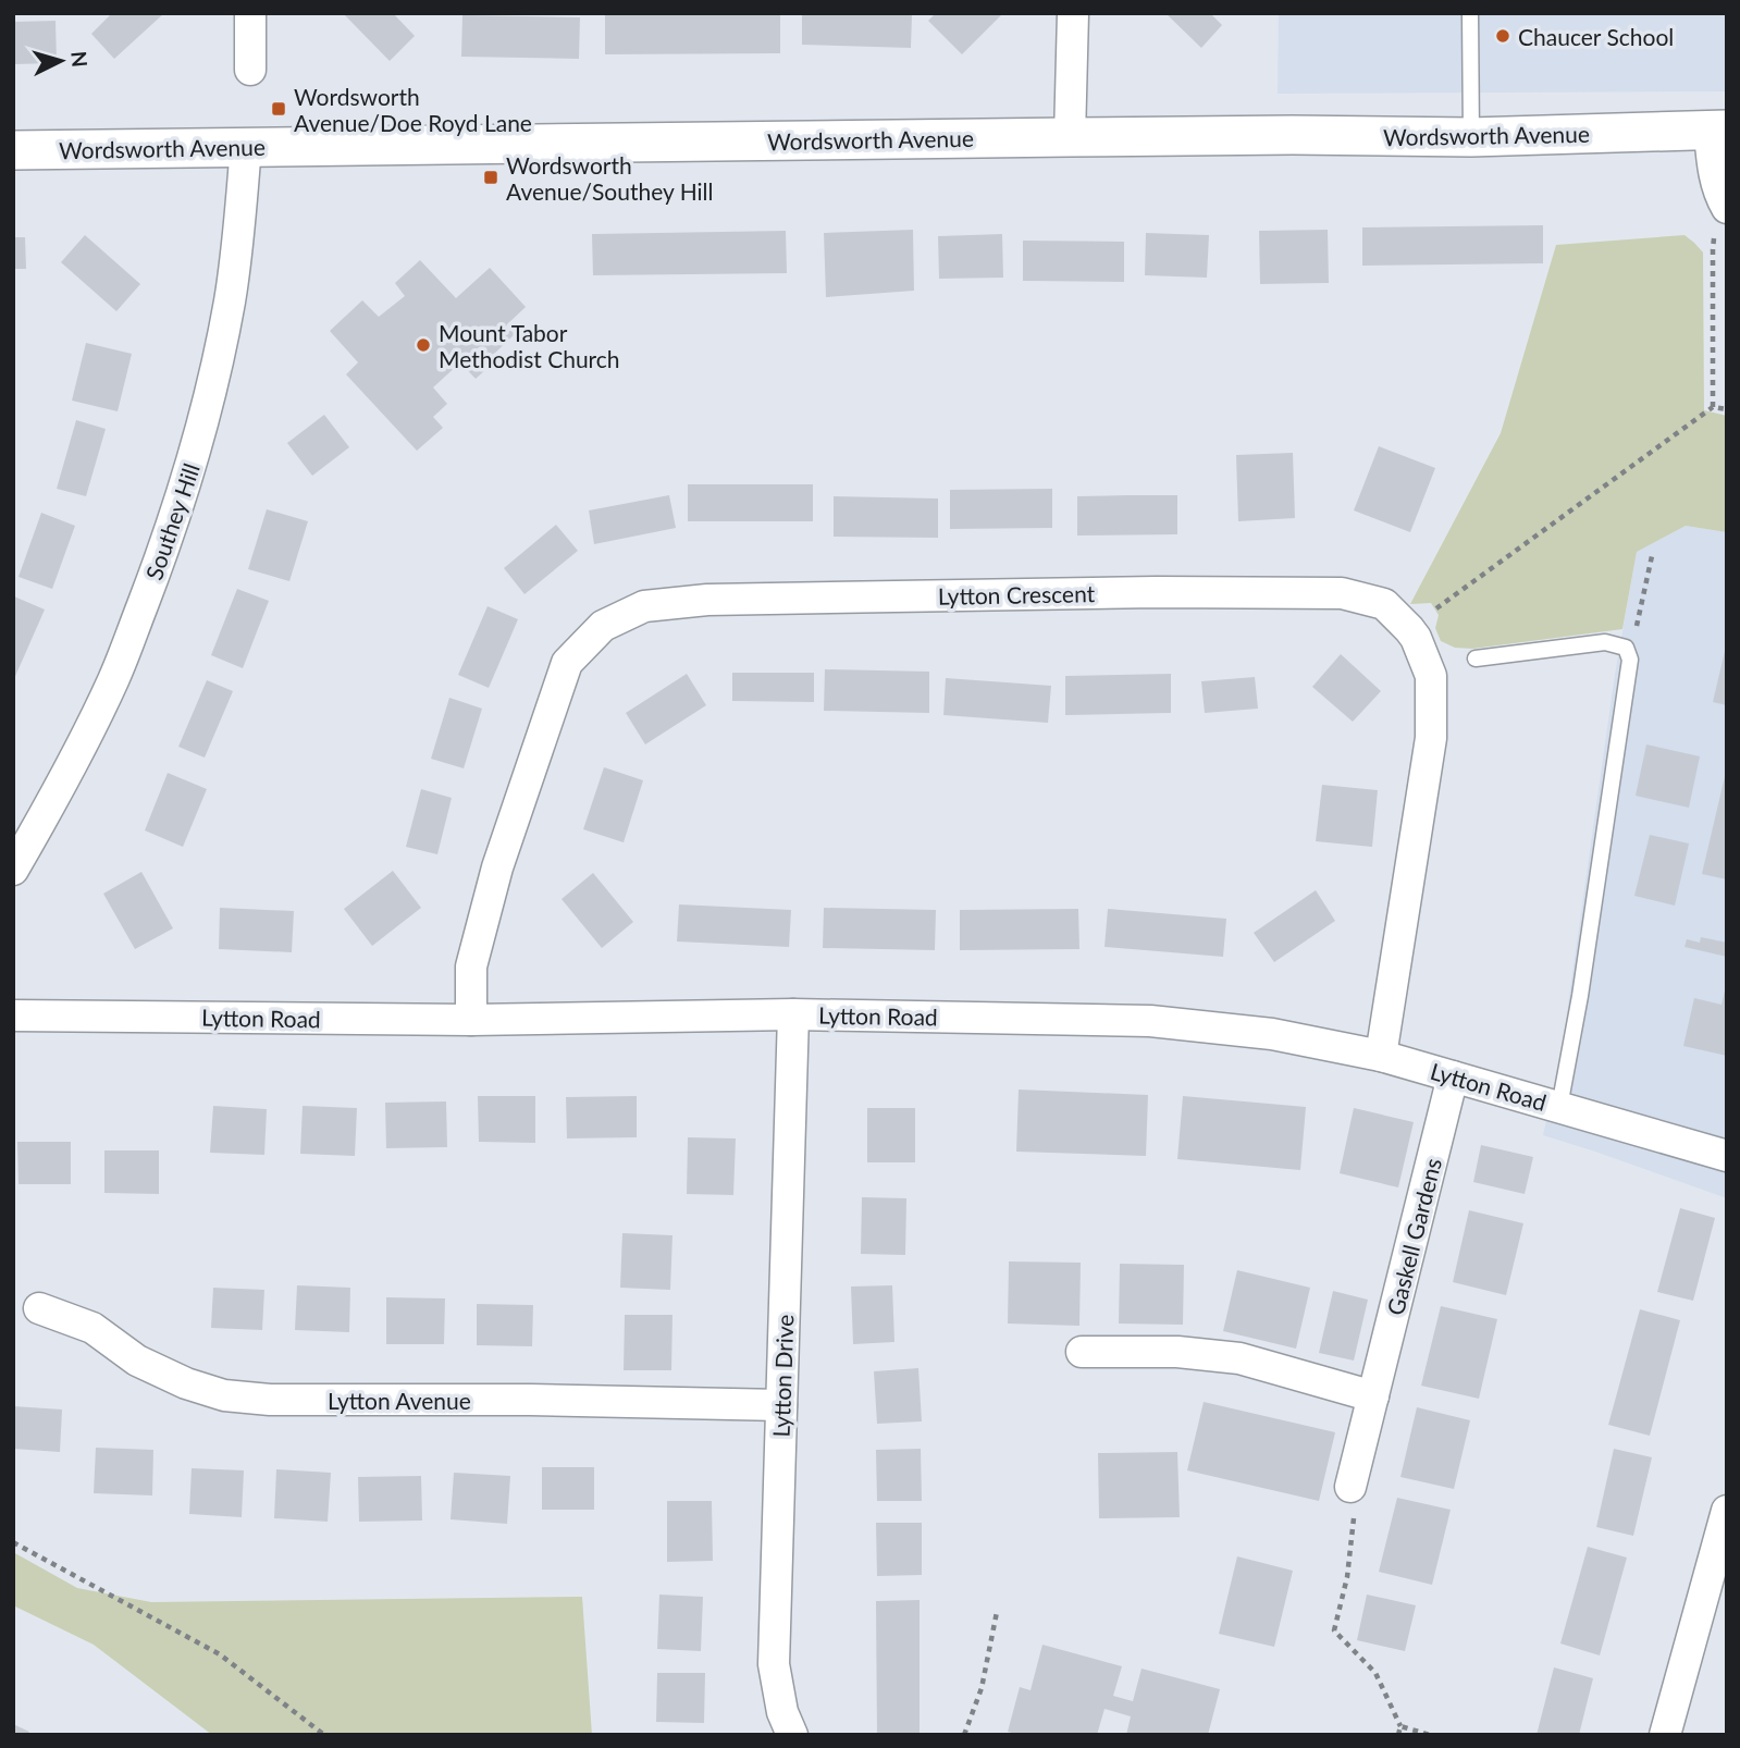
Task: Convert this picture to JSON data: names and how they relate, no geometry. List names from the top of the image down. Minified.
{"streets":{"street":["Wordsworth Avenue","Southey Hill","Lytton Crescent","Lytton Road","Gaskell Gardens","Lytton Drive","Lytton Avenue"]},"crossings":[["Wordsworth Avenue","Southey Hill"],["Lytton Crescent","Lytton Road"],["Lytton Road","Gaskell Gardens"],["Lytton Road","Lytton Drive"],["Lytton Drive","Lytton Avenue"]],"places":{"other":["Chaucer School","Mount Tabor Methodist Church"],"transit":["Wordsworth Avenue/Doe Royd Lane","Wordsworth Avenue/Southey Hill"]},"north":"right"}
